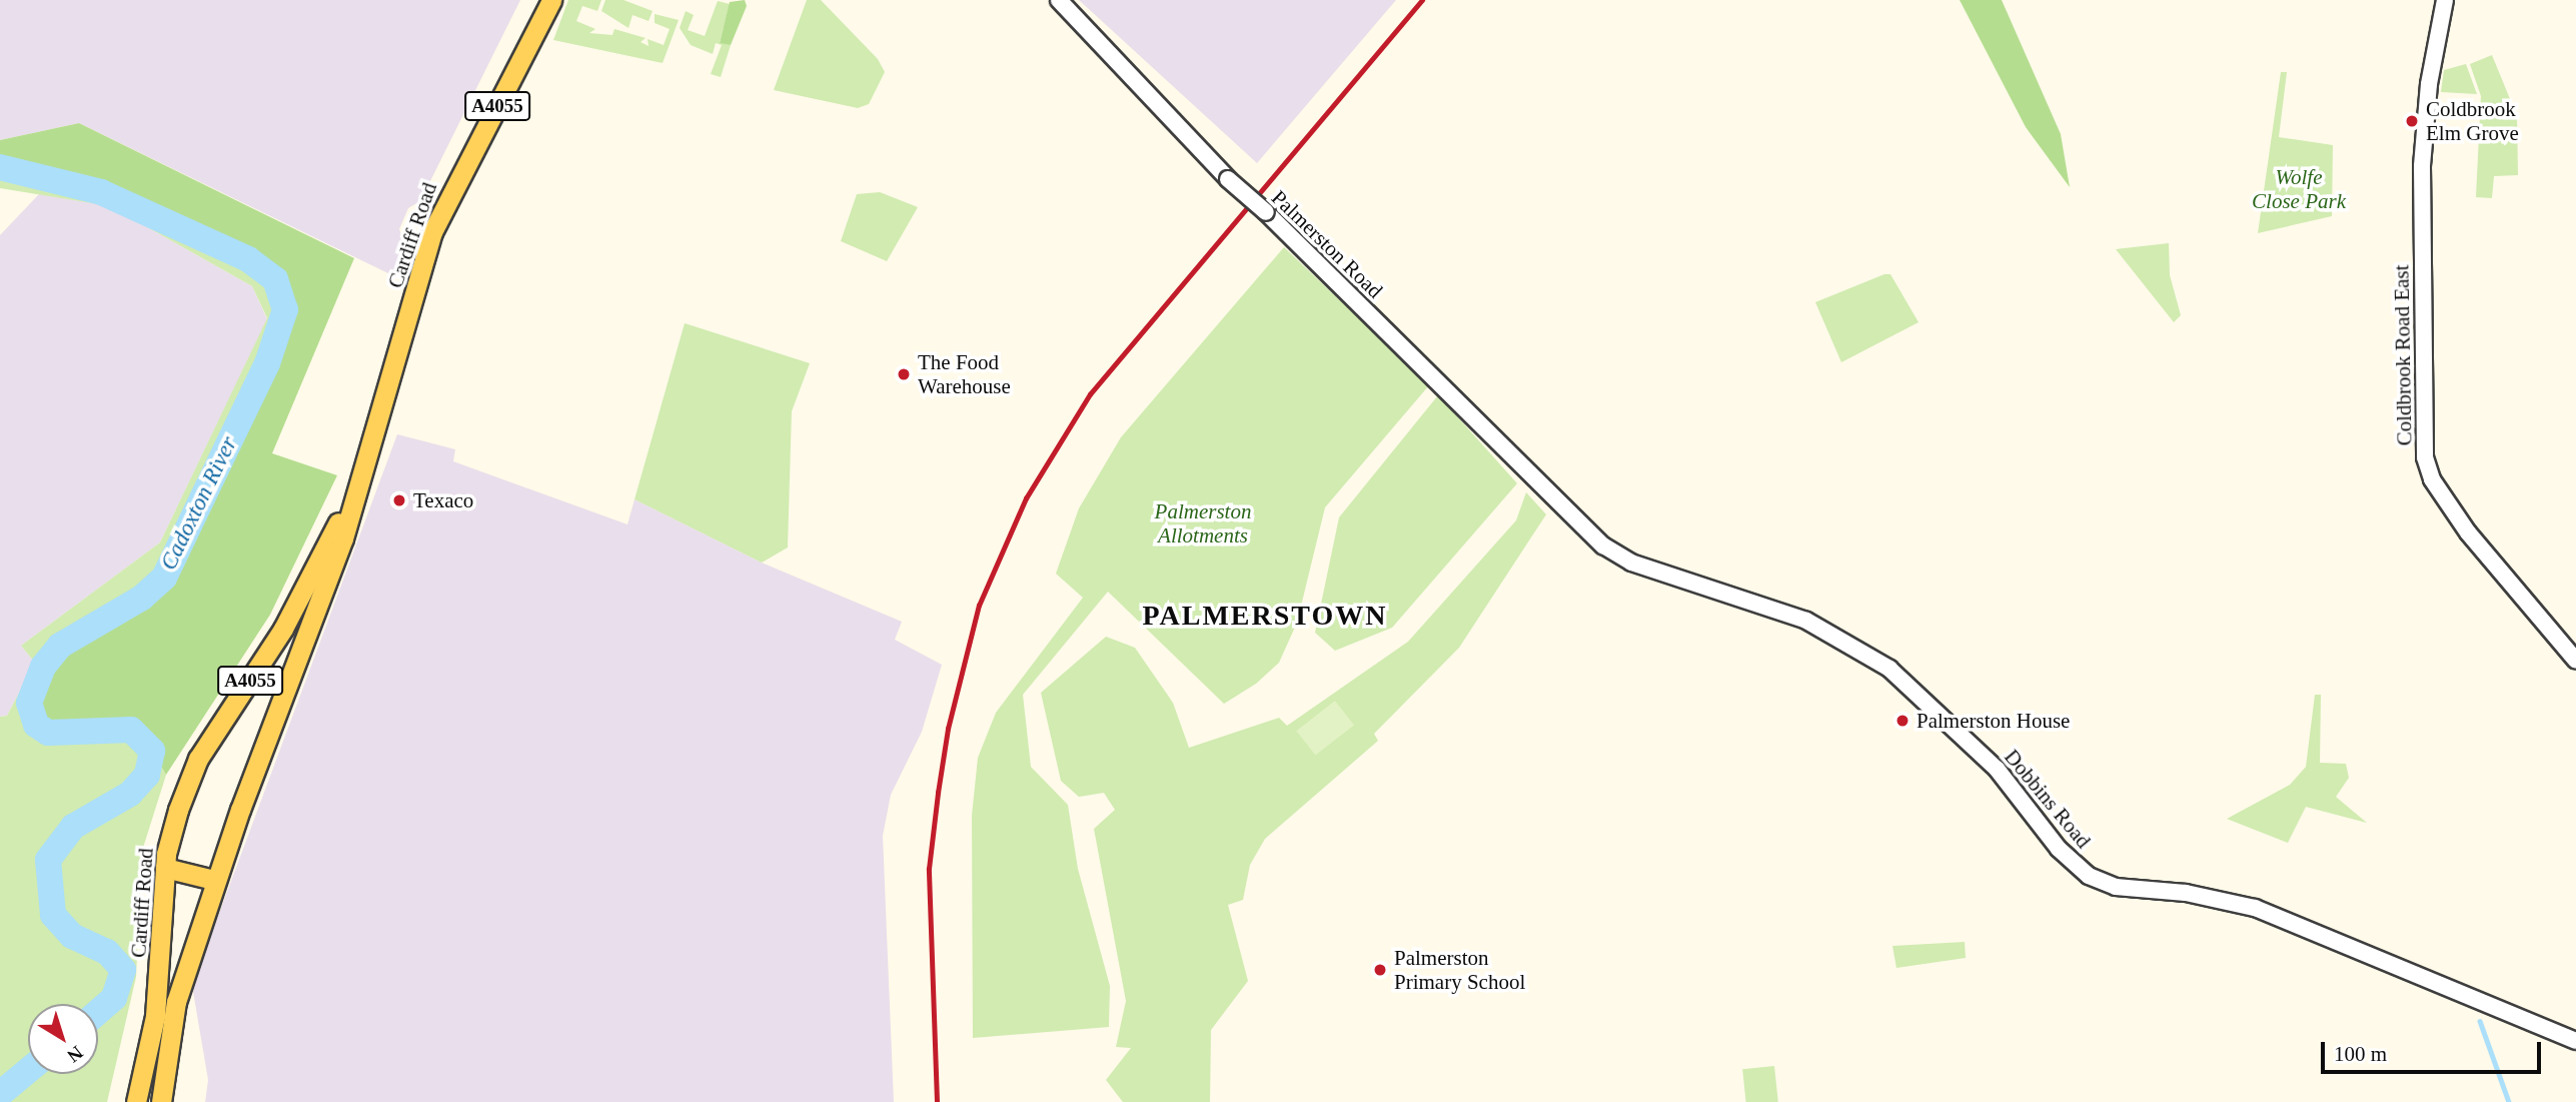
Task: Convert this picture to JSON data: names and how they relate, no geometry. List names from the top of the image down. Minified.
{"streets":{"main road":["A4055","Cardiff Road"],"street":["Palmerston Road","Coldbrook Road East","Dobbins Road"]},"crossings":[["Palmerston Road","Dobbins Road"]],"districts":["PALMERSTOWN"],"water":["Cadoxton River"],"parks":["Wolfe Close Park","Palmerston Allotments"],"places":["Coldbrook Elm Grove","The Food Warehouse","Texaco","Palmerston House","Palmerston Primary School"],"scale_bar":"100 m","north":"bottom right"}
